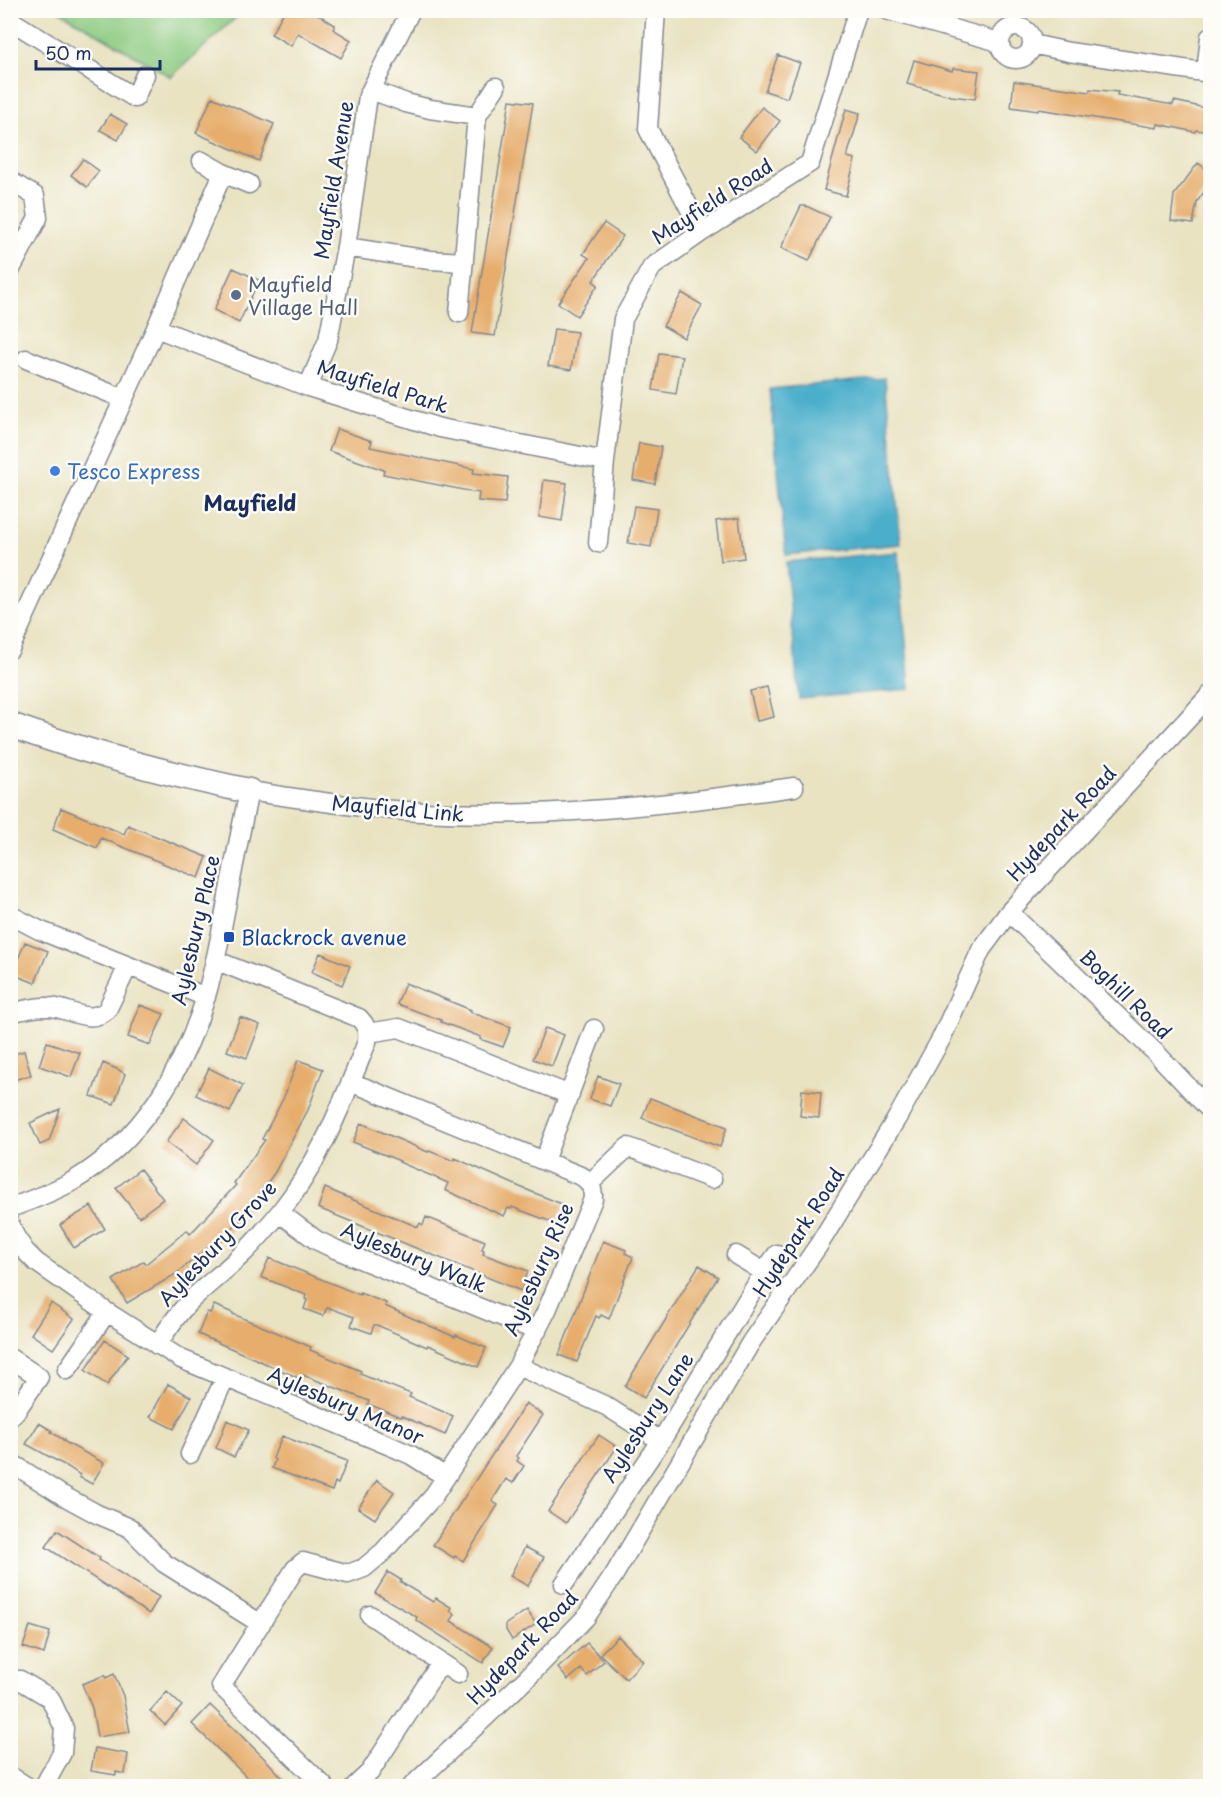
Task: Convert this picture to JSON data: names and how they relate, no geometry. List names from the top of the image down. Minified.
{"streets":{"street":["Mayfield Avenue","Mayfield Road","Mayfield Park","Mayfield Link","Hydepark Road","Aylesbury Place","Boghill Road","Aylesbury Grove","Aylesbury Walk","Aylesbury Rise","Aylesbury Manor","Aylesbury Lane"]},"crossings":[["Mayfield Avenue","Mayfield Park"],["Mayfield Road","Mayfield Park"],["Mayfield Link","Aylesbury Place"],["Hydepark Road","Boghill Road"],["Aylesbury Grove","Aylesbury Walk"],["Aylesbury Grove","Aylesbury Rise"],["Aylesbury Grove","Aylesbury Manor"],["Aylesbury Walk","Aylesbury Rise"],["Aylesbury Rise","Aylesbury Manor"]],"districts":["Mayfield"],"places":{"other":["Mayfield Village Hall","Tesco Express"],"transit":["Blackrock avenue"]},"scale_bar":"50 m"}
